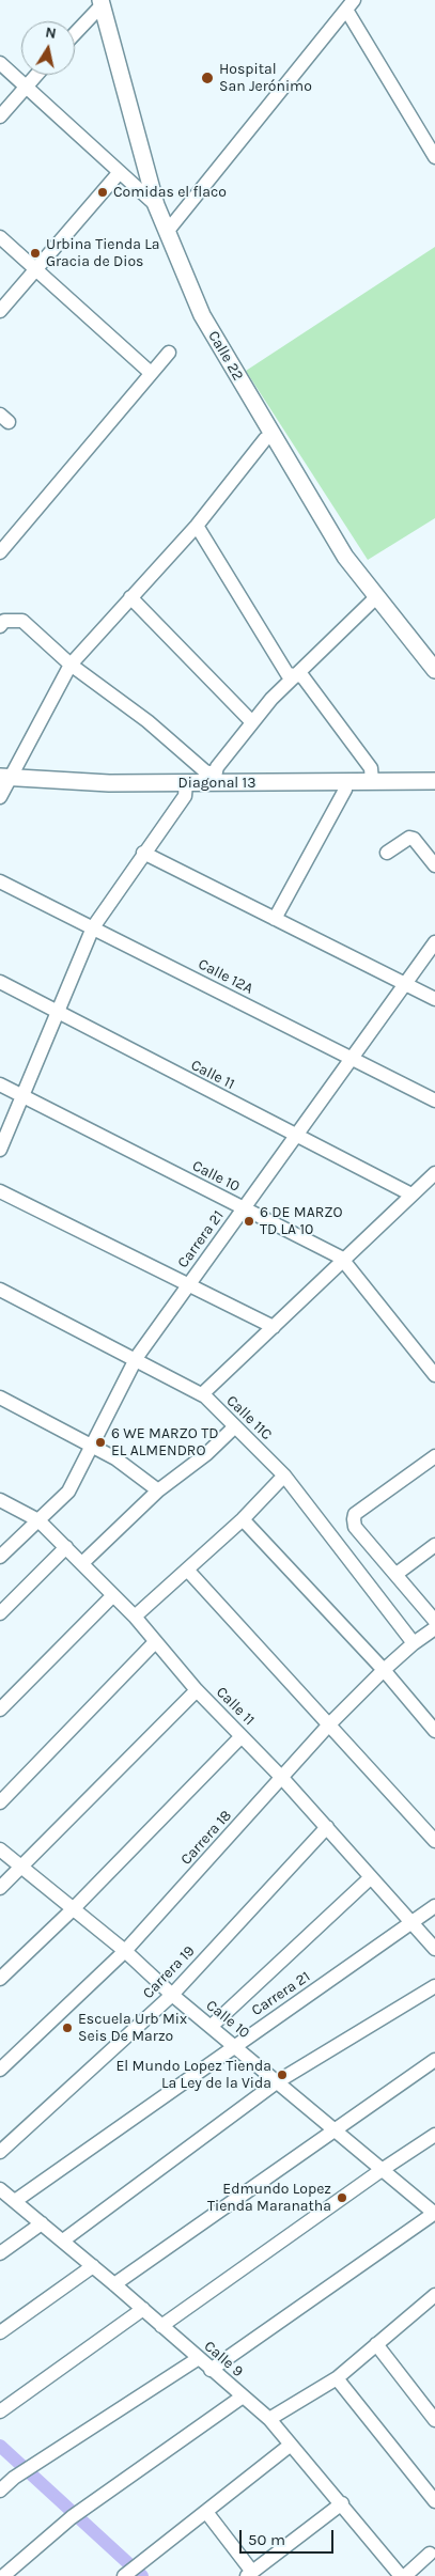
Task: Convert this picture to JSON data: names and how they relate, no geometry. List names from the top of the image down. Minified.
{"streets":{"street":["Calle 22","Diagonal 13","Calle 12A","Calle 11","Calle 10","Carrera 21","Calle 11C","Carrera 18","Carrera 19","Calle 9"]},"crossings":[["Calle 12A","Carrera 21"],["Calle 11","Carrera 21"],["Calle 11","Carrera 18"],["Calle 11","Carrera 19"],["Calle 10","Carrera 21"],["Calle 10","Carrera 18"],["Calle 10","Carrera 19"],["Carrera 21","Calle 11C"],["Carrera 21","Calle 9"],["Calle 11C","Carrera 18"]],"places":["Hospital San Jerónimo","Comidas el flaco","Urbina Tienda La Gracia de Dios","6 DE MARZO TD LA 10","6 WE MARZO TD EL ALMENDRO","Escuela Urb Mix Seis De Marzo","El Mundo Lopez Tienda La Ley de la Vida","Edmundo Lopez Tienda Maranatha"],"scale_bar":"50 m","north":"top"}
